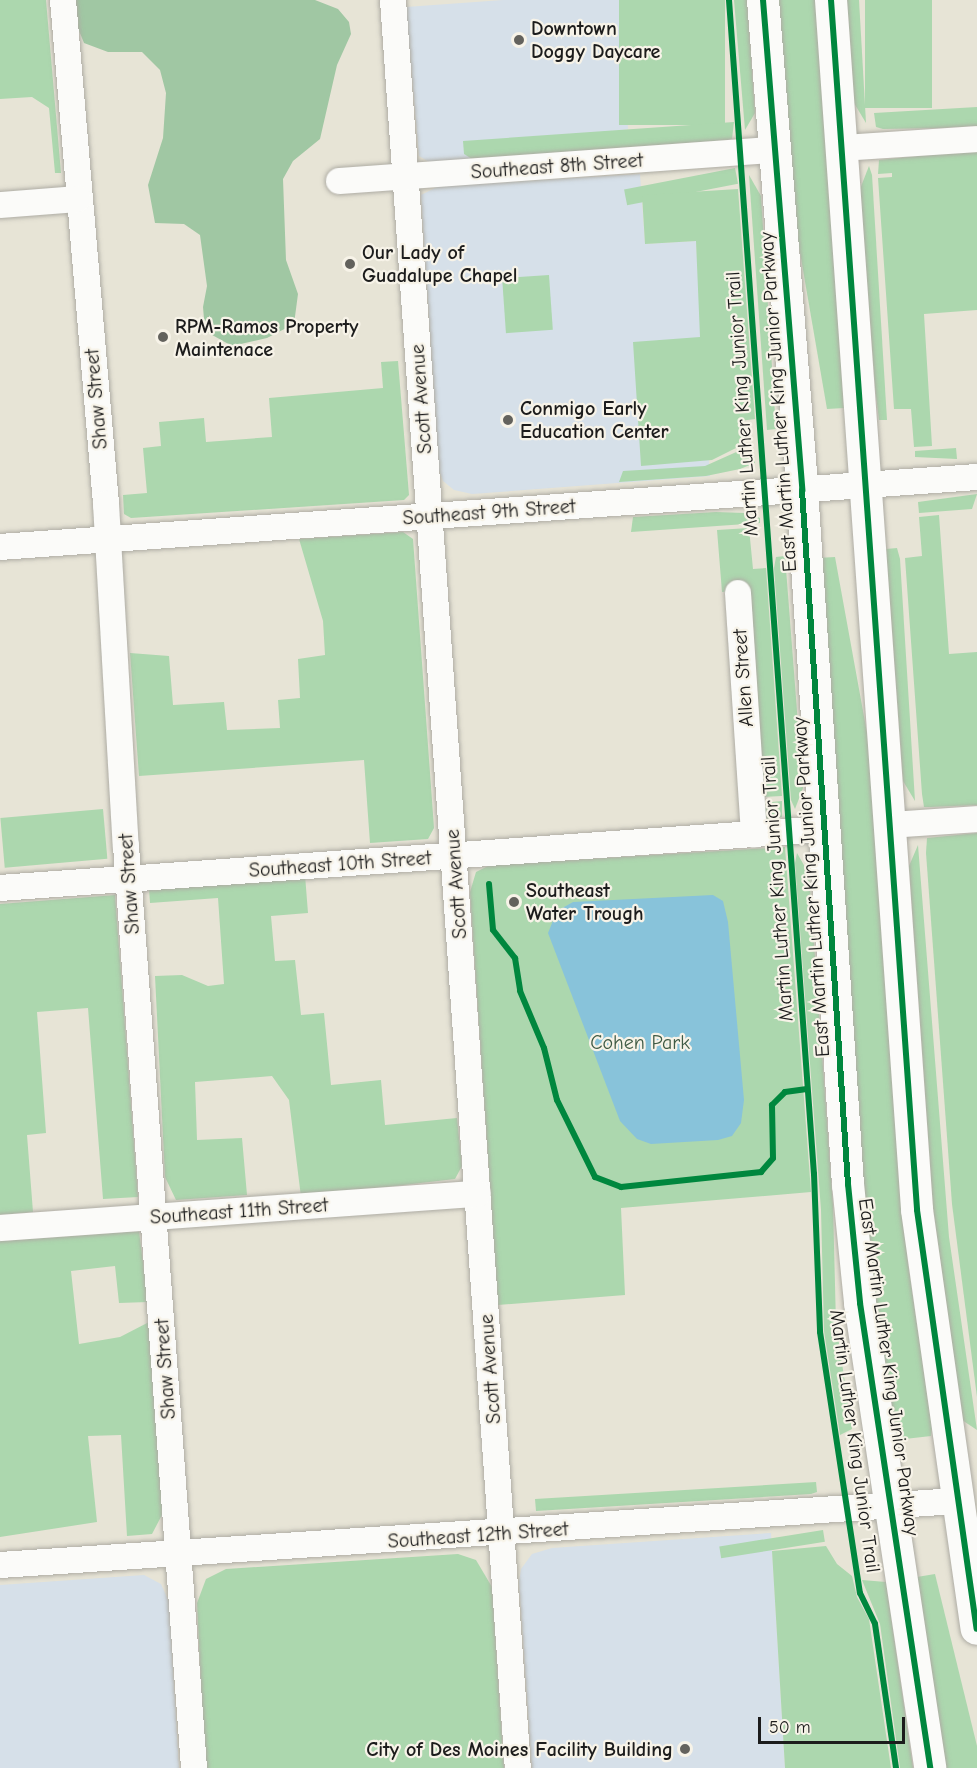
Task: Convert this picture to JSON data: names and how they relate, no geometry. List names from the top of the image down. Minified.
{"streets":{"main road":["East Martin Luther King Junior Parkway"],"street":["Southeast 8th Street","Shaw Street","Scott Avenue","Southeast 9th Street","Allen Street","Southeast 10th Street","Southeast 11th Street","Southeast 12th Street"],"cycle path":["Martin Luther King Junior Trail"]},"crossings":[["Southeast 8th Street","Scott Avenue"],["Southeast 8th Street","East Martin Luther King Junior Parkway"],["Shaw Street","Southeast 9th Street"],["Shaw Street","Southeast 10th Street"],["Shaw Street","Southeast 11th Street"],["Shaw Street","Southeast 12th Street"],["Scott Avenue","Southeast 9th Street"],["Scott Avenue","Southeast 10th Street"],["Scott Avenue","Southeast 11th Street"],["Scott Avenue","Southeast 12th Street"],["East Martin Luther King Junior Parkway","Southeast 9th Street"],["East Martin Luther King Junior Parkway","Southeast 10th Street"],["East Martin Luther King Junior Parkway","Southeast 12th Street"],["Allen Street","Southeast 10th Street"]],"parks":["Cohen Park"],"places":["Downtown Doggy Daycare","Our Lady of Guadalupe Chapel","RPM-Ramos Property Maintenace","Conmigo Early Education Center","Southeast Water Trough","City of Des Moines Facility Building"],"scale_bar":"50 m"}
